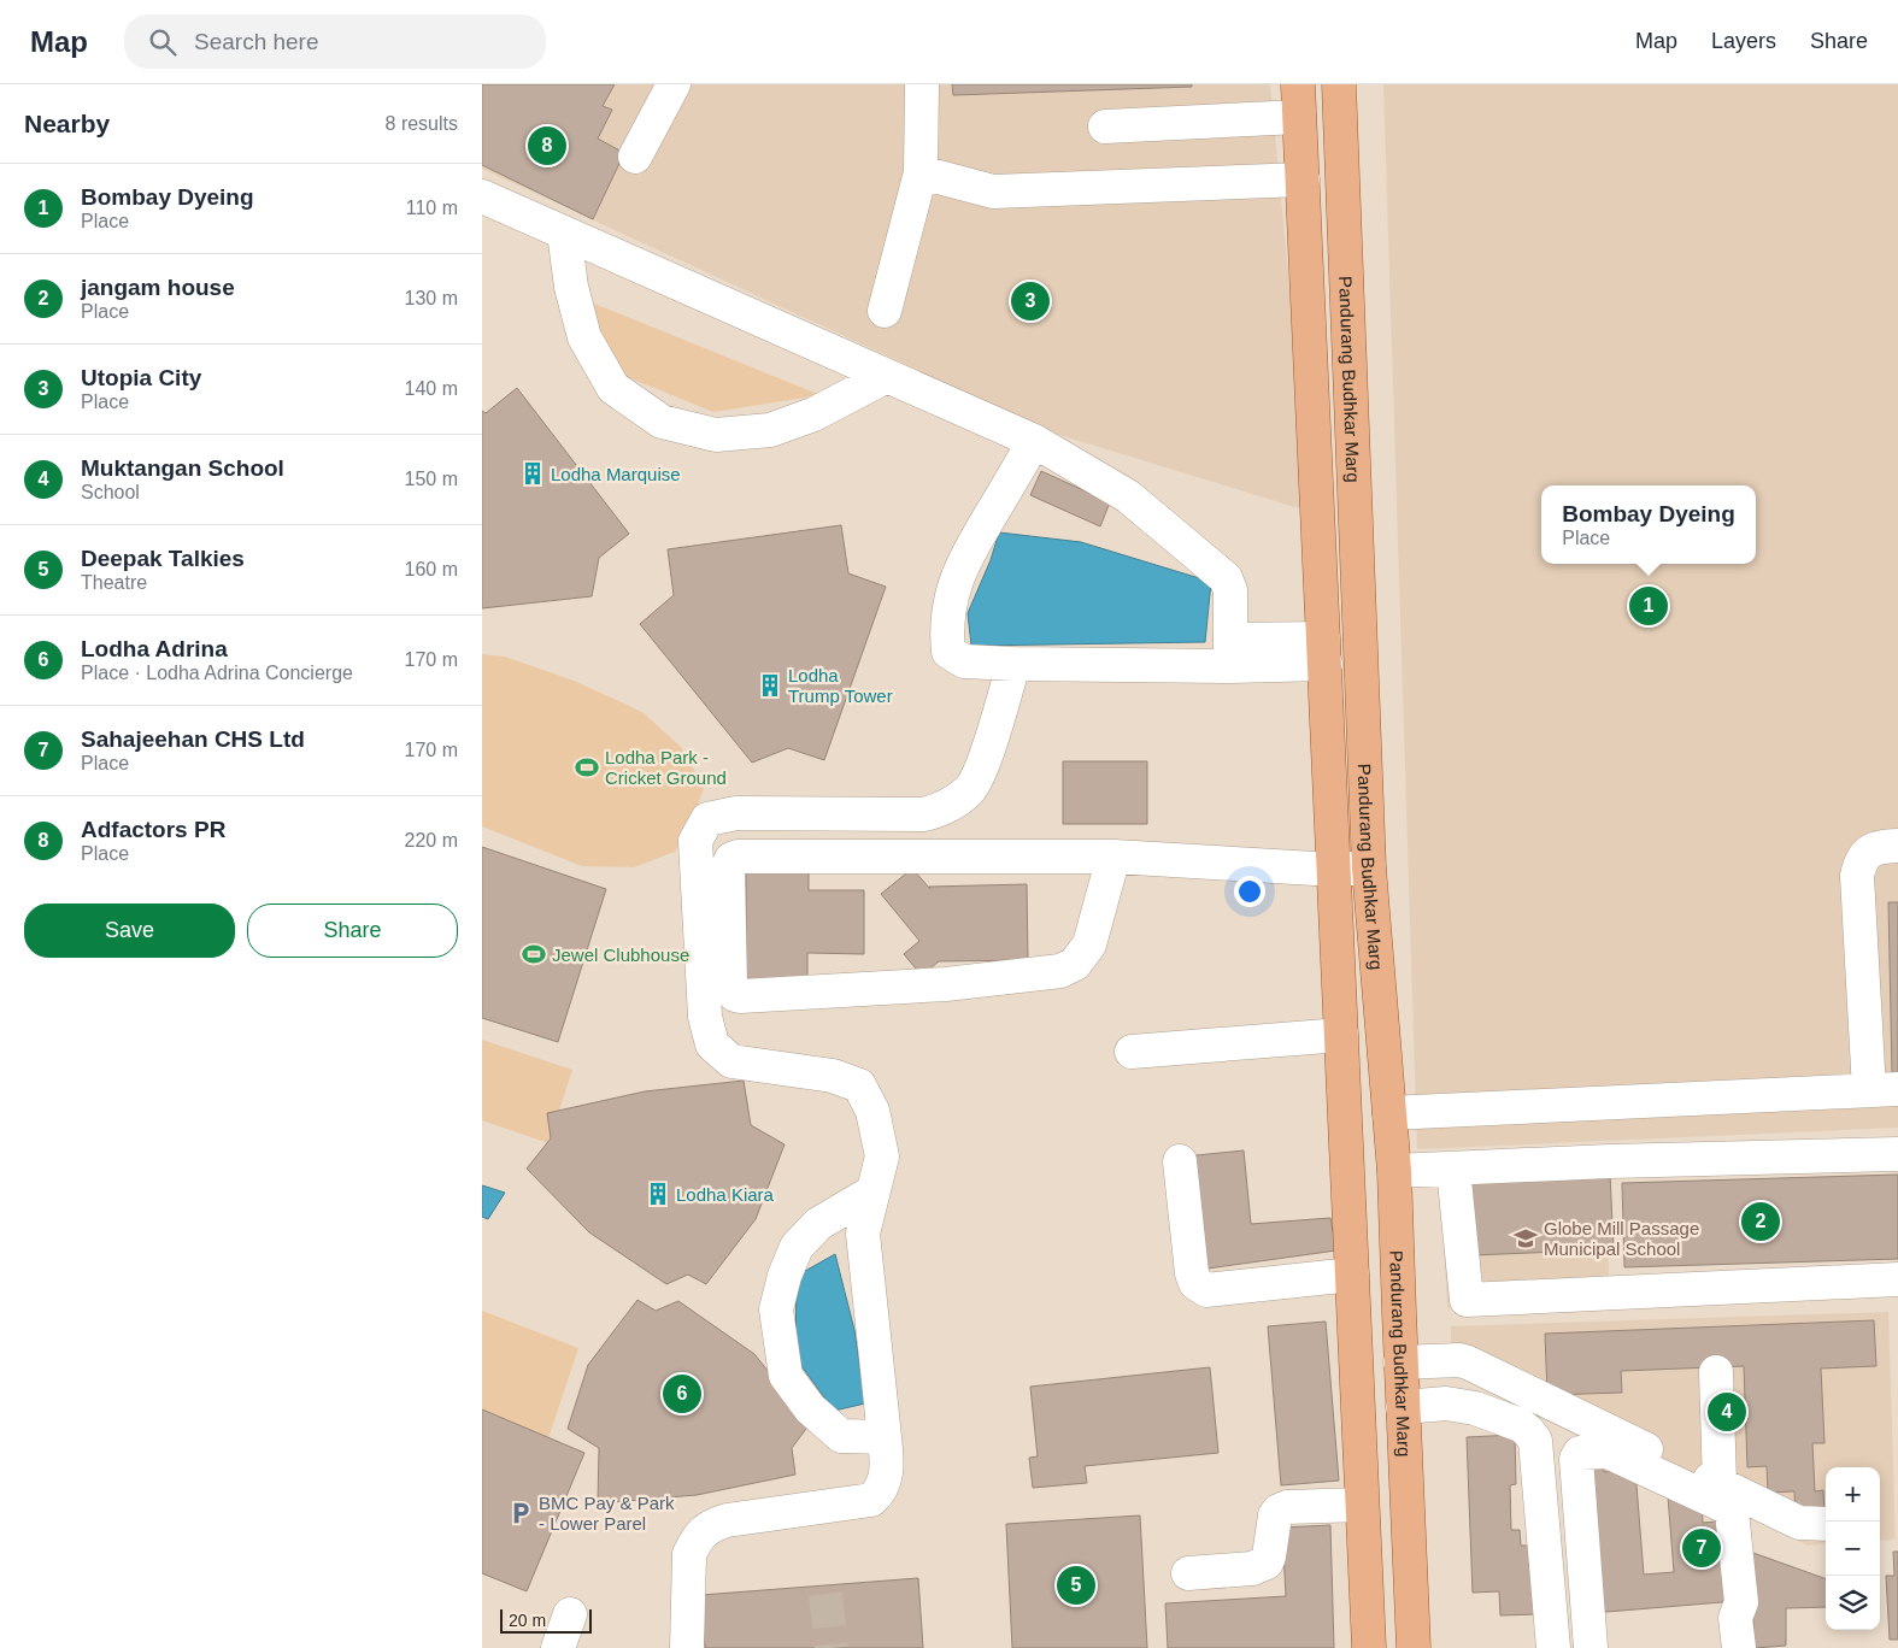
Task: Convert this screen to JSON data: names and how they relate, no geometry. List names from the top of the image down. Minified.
{"streets":{"main road":["Pandurang Budhkar Marg"]},"places":{"building":["Lodha Marquise","Lodha Trump Tower","Lodha Kiara"],"sports":["Lodha Park - Cricket Ground","Jewel Clubhouse"],"school or university":["Globe Mill Passage Municipal School"],"parking":["BMC Pay & Park - Lower Parel"]},"scale_bar":"20 m","page":{"header":"Map","search":"Search here","nav":["Map","Layers","Share"],"heading":["Nearby","8 results"],"pins":["8","3","1","2","6","4","7","5"],"list":[{"mark":"1","name":"Bombay Dyeing","note":"Place","value":"110 m"},{"mark":"2","name":"jangam house","note":"Place","value":"130 m"},{"mark":"3","name":"Utopia City","note":"Place","value":"140 m"},{"mark":"4","name":"Muktangan School","note":"School","value":"150 m"},{"mark":"5","name":"Deepak Talkies","note":"Theatre","value":"160 m"},{"mark":"6","name":"Lodha Adrina","note":"Place · Lodha Adrina Concierge","value":"170 m"},{"mark":"7","name":"Sahajeehan CHS Ltd","note":"Place","value":"170 m"},{"mark":"8","name":"Adfactors PR","note":"Place","value":"220 m"}],"popup":["Bombay Dyeing","Place"],"buttons":["Save","Share"],"map_buttons":["+","−"],"scale":"20 m"}}
